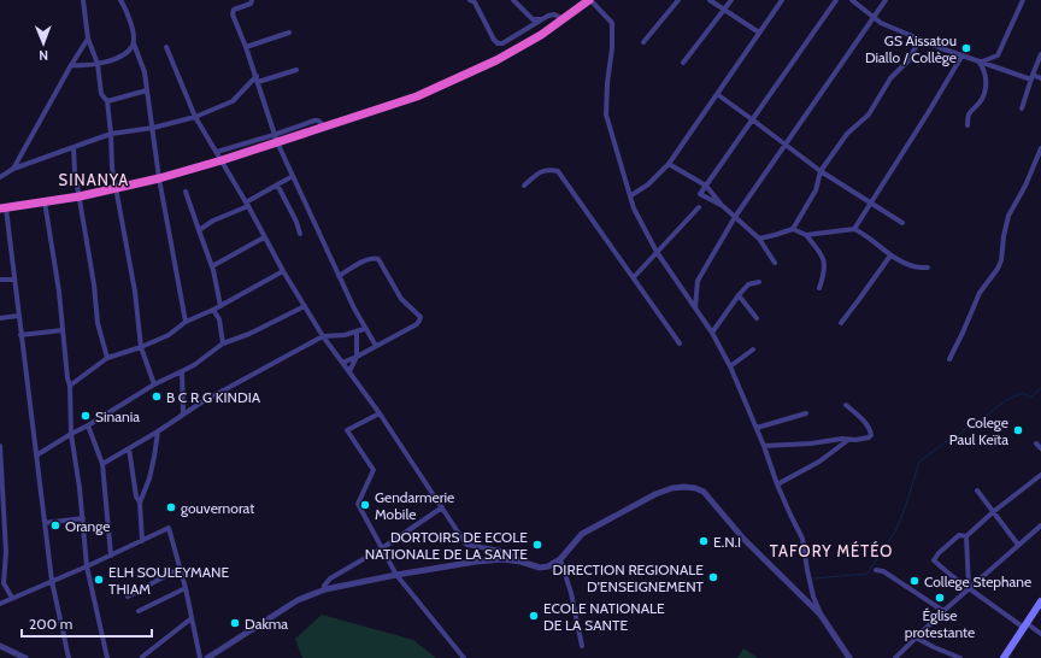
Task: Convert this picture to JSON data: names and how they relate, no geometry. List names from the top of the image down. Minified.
{"districts":["SINANYA","TAFORY MÉTÉO"],"places":["GS Aissatou Diallo / Collège","B C R G KINDIA","Sinania","Colege Paul Keïta","Gendarmerie Mobile","gouvernorat","Orange","E.N.I","DORTOIRS DE ECOLE NATIONALE DE LA SANTE","DIRECTION REGIONALE D'ENSEIGNEMENT","ELH SOULEYMANE THIAM","College Stephane","Église protestante","ECOLE NATIONALE DE LA SANTE","Dakma"],"scale_bar":"200 m","north":"bottom"}
